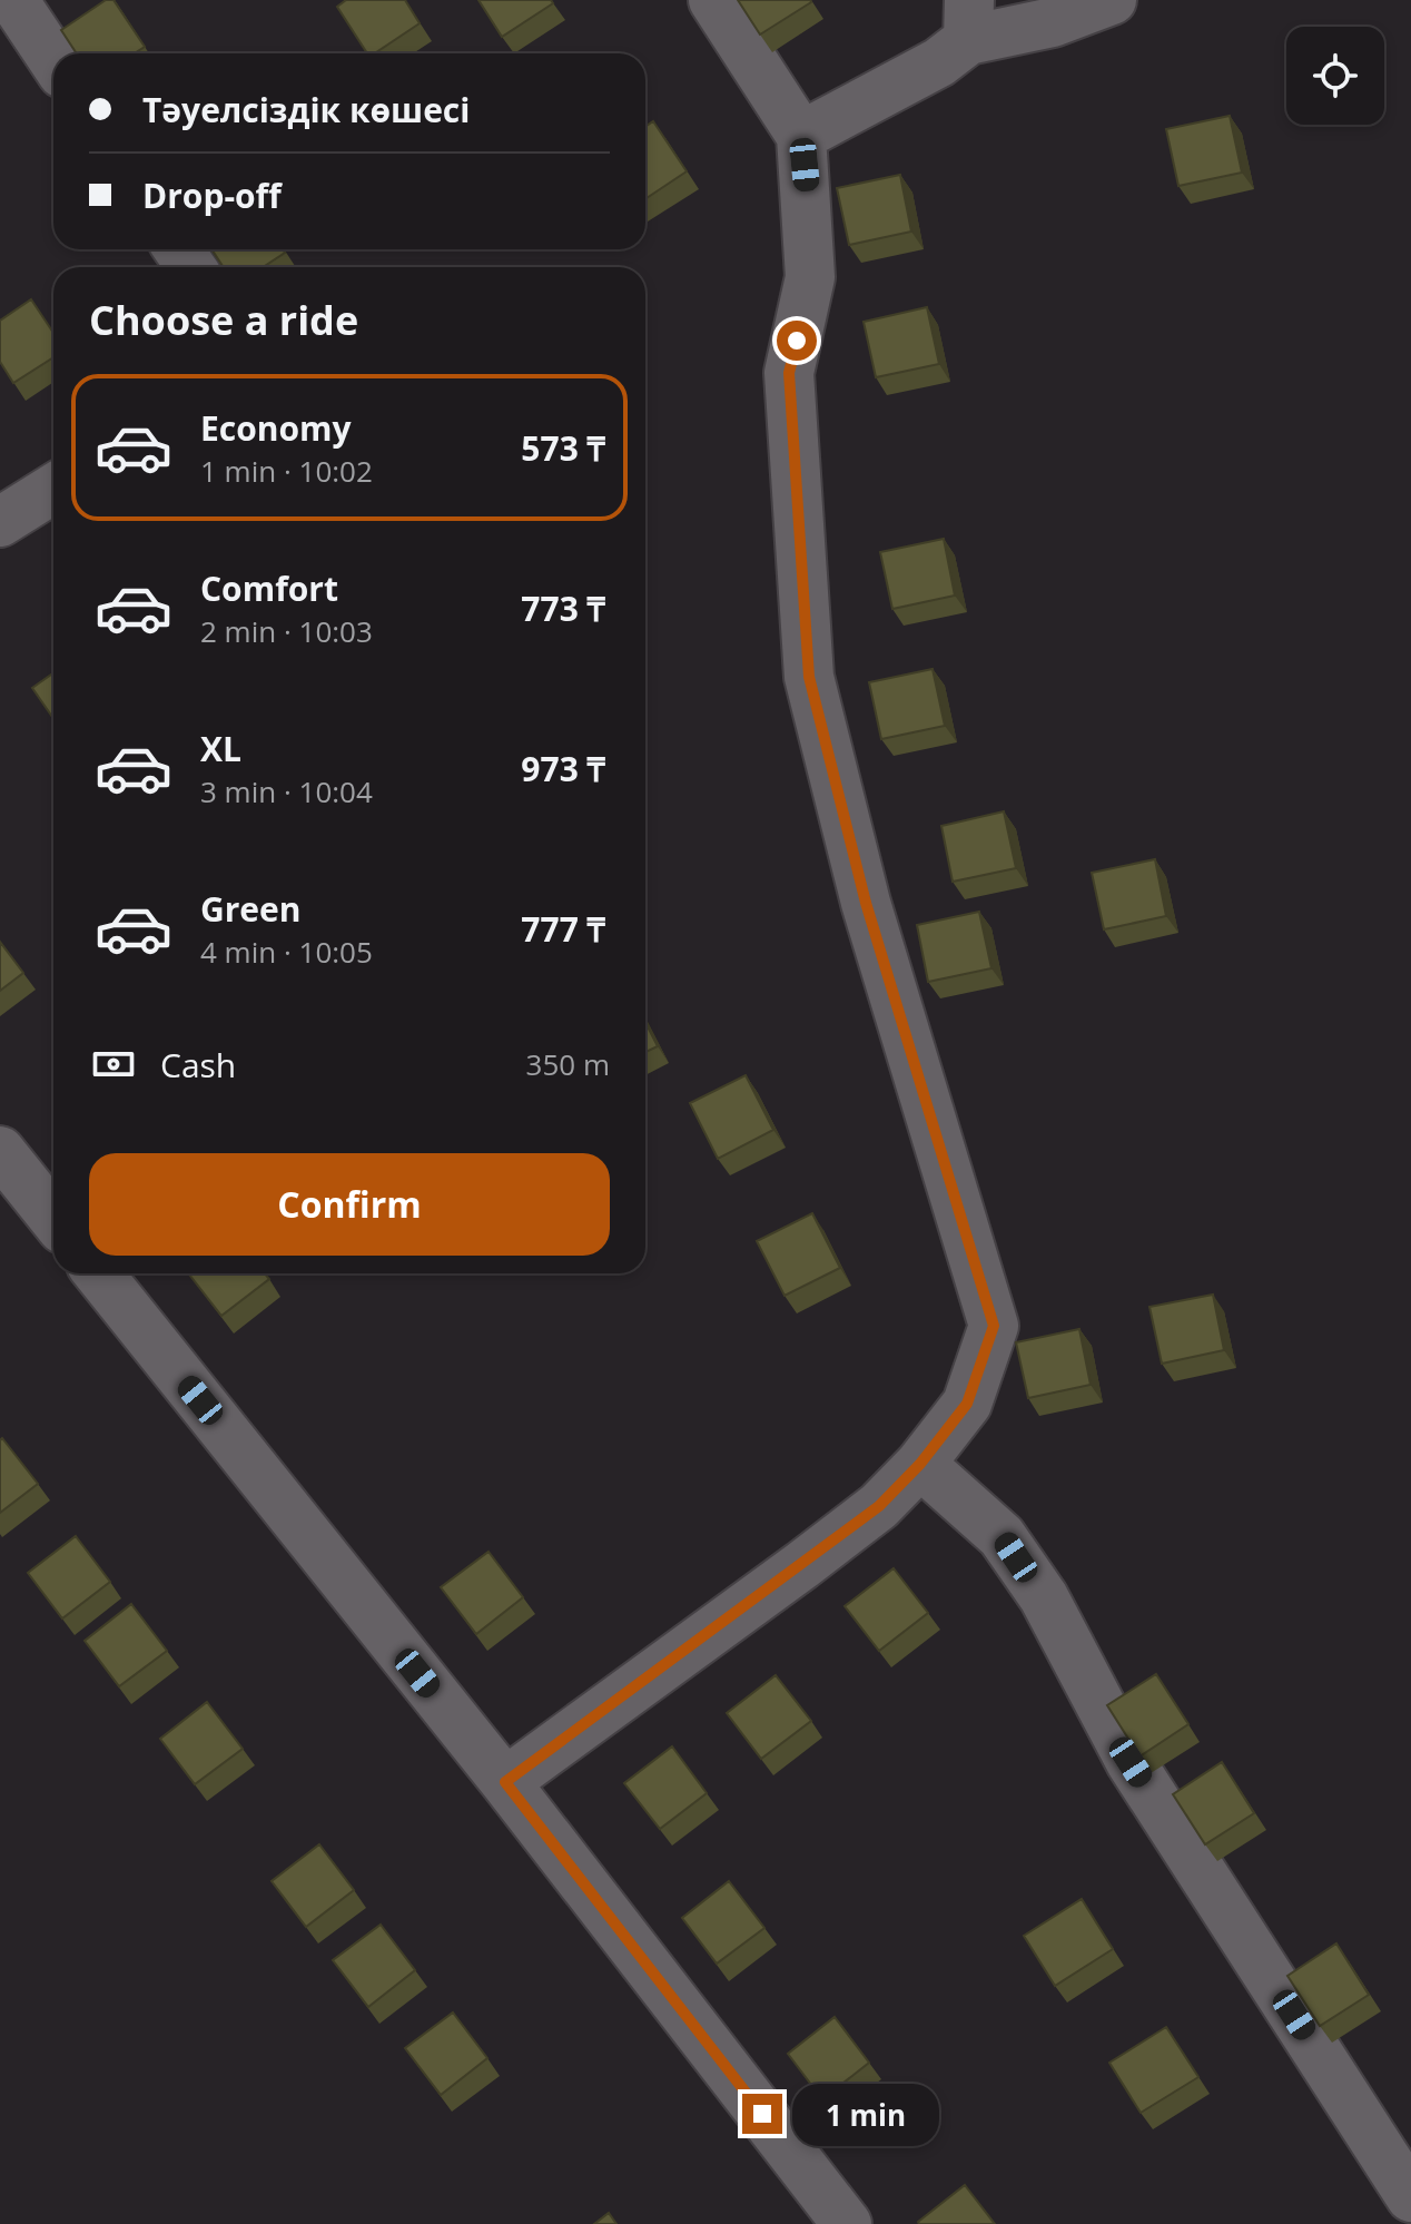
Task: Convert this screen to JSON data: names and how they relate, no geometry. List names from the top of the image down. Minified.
{"page":{"banner":["Тәуелсіздік көшесі","Drop-off"],"heading":"Choose a ride","list":[{"name":"Economy","note":"1 min · 10:02","value":"573 ₸"},{"name":"Comfort","note":"2 min · 10:03","value":"773 ₸"},{"name":"XL","note":"3 min · 10:04","value":"973 ₸"},{"name":"Green","note":"4 min · 10:05","value":"777 ₸"}],"pay":["Cash","350 m"],"buttons":"Confirm","bubble":"1 min"}}
